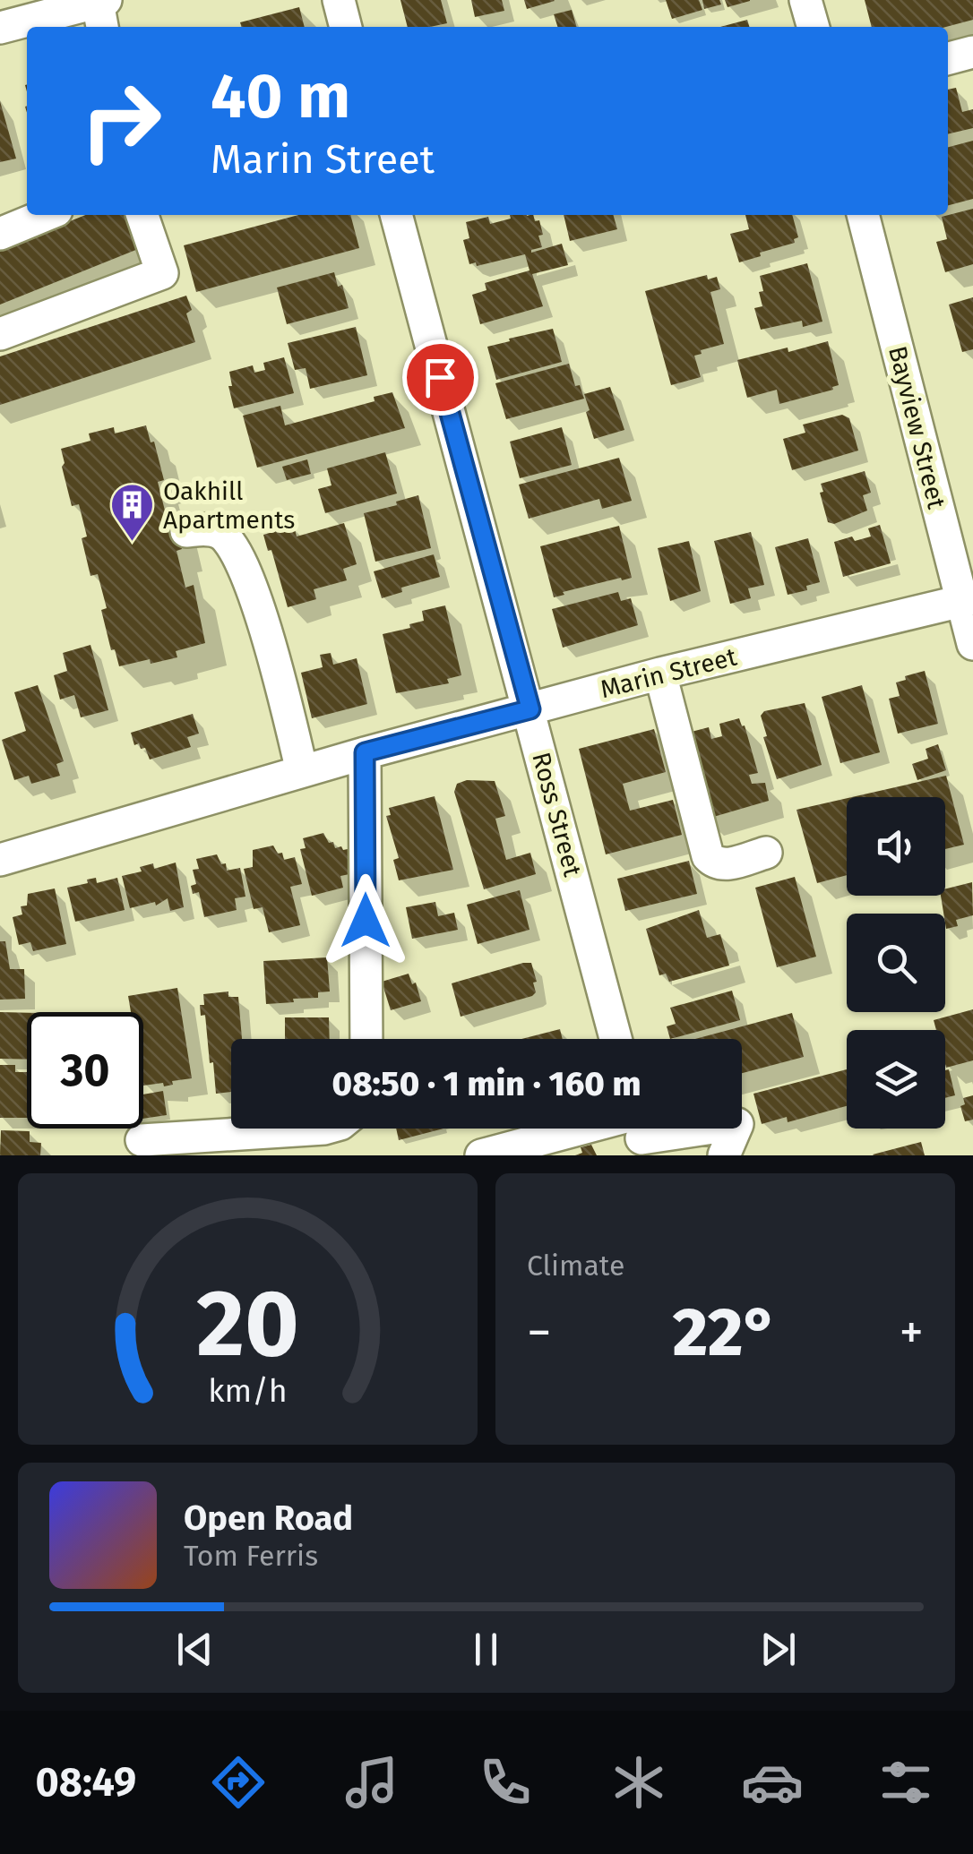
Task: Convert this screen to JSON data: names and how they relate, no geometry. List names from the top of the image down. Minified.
{"streets":{"street":["Bayview Street","Marin Street","Ross Street"]},"crossings":[["Bayview Street","Marin Street"],["Marin Street","Ross Street"]],"places":{"building":["Oakhill Apartments"]},"page":{"turn":["40 m","Marin Street"],"limit":"30","trip":"08:50 · 1 min · 160 m","tile":"Climate","heat":["−","22°","+"],"song":["Open Road","Tom Ferris"],"tabs":"08:49","gauge":["20","km/h"]}}
